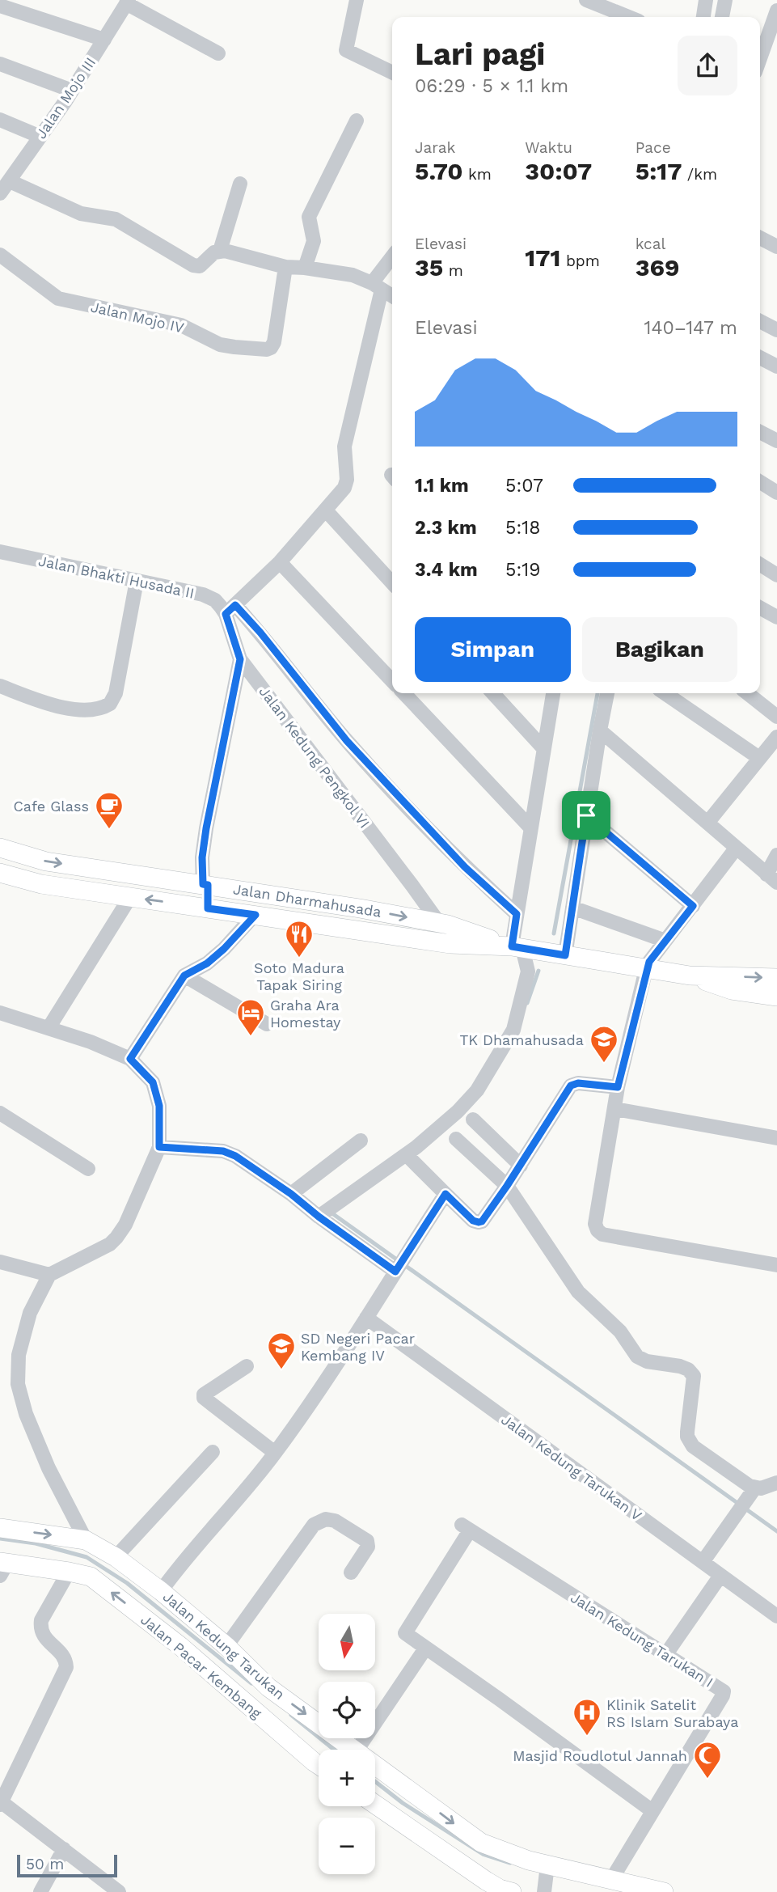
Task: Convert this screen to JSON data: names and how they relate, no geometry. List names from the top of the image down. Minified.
{"streets":{"main road":["Jalan Dharmahusada","Jalan Kedung Tarukan","Jalan Pacar Kembang"],"street":["Jalan Mojo III","Jalan Mojo IV","Jalan Bhakti Husada II","Jalan Kedung Pengkol VI","Jalan Kedung Tarukan V","Jalan Kedung Tarukan I"]},"crossings":[["Jalan Bhakti Husada II","Jalan Kedung Pengkol VI"],["Jalan Kedung Pengkol VI","Jalan Dharmahusada"],["Jalan Kedung Tarukan I","Jalan Kedung Tarukan"]],"one_way":["Jalan Pacar Kembang"],"places":{"cafe":["Cafe Glass"],"restaurant":["Soto Madura Tapak Siring"],"hotel":["Graha Ara Homestay"],"school or university":["TK Dhamahusada","SD Negeri Pacar Kembang IV"],"hospital":["Klinik Satelit RS Islam Surabaya"],"mosque":["Masjid Roudlotul Jannah"]},"scale_bar":"50 m","north":"bottom","page":{"heading":["Lari pagi","06:29 · 5 × 1.1 km"],"stats":[["Jarak","5.70 km"],["Waktu","30:07"],["Pace","5:17 /km"],["Elevasi","35 m"],["171 bpm"],["kcal","369"]],"chart":["Elevasi","140–147 m"],"list":[{"name":"1.1 km","note":"5:07"},{"name":"2.3 km","note":"5:18"},{"name":"3.4 km","note":"5:19"}],"buttons":["Simpan","Bagikan"],"map_buttons":["+","−"],"scale":"50 m"}}
